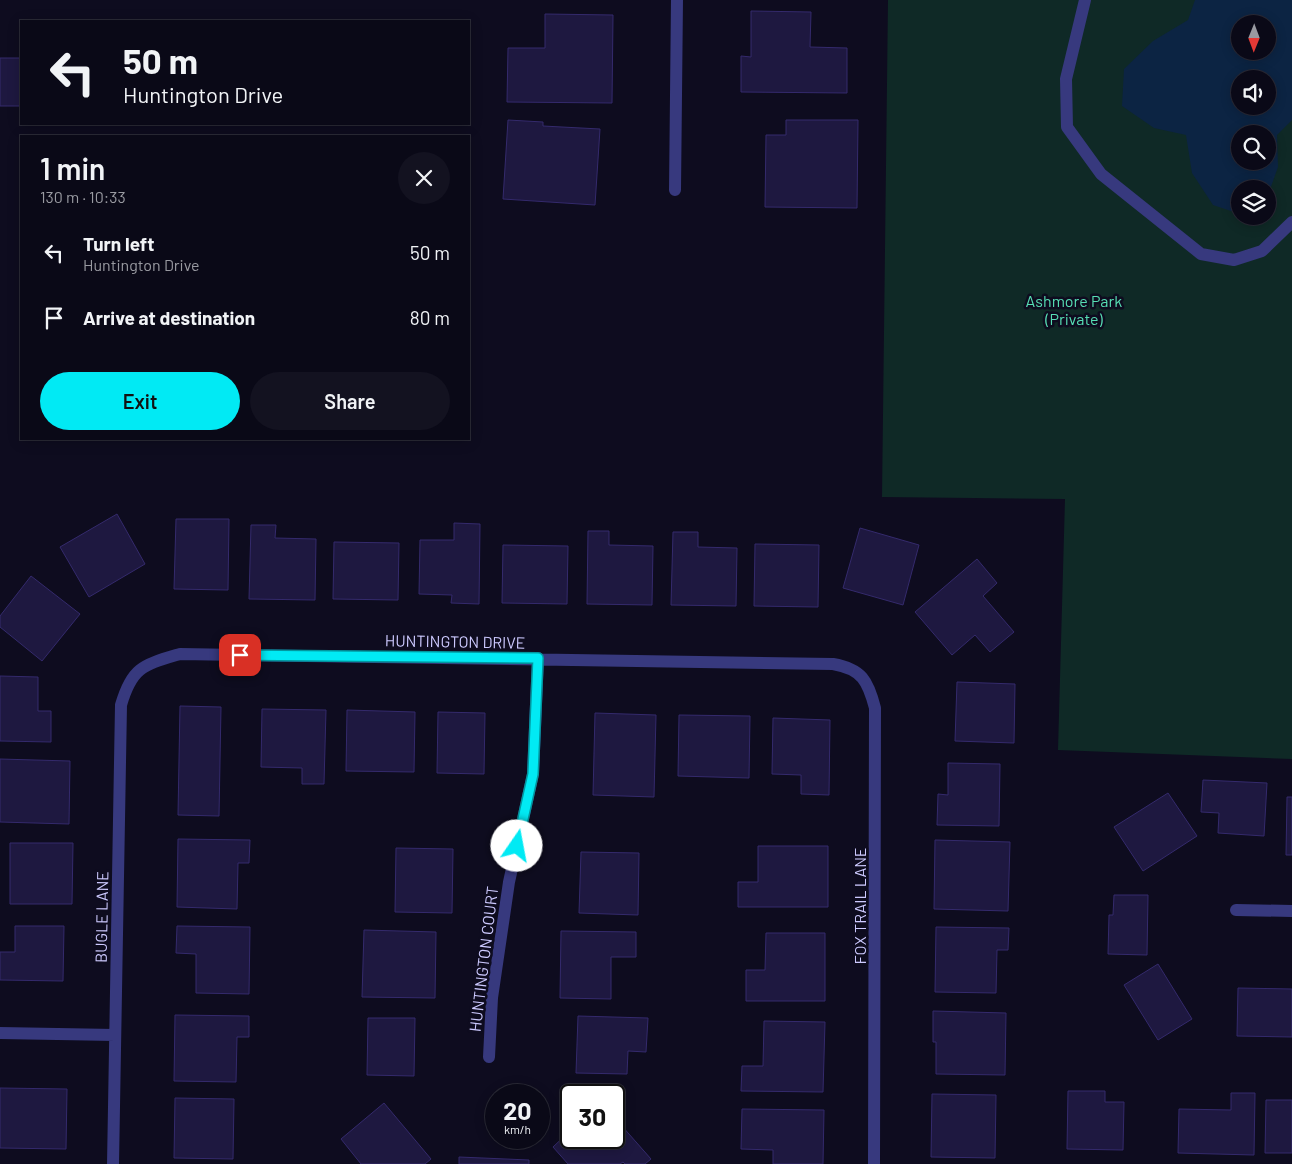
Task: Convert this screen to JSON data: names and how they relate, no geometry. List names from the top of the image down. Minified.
{"streets":{"street":["HUNTINGTON DRIVE","FOX TRAIL LANE","BUGLE LANE","HUNTINGTON COURT"]},"crossings":[["HUNTINGTON DRIVE","FOX TRAIL LANE"],["HUNTINGTON DRIVE","BUGLE LANE"],["HUNTINGTON DRIVE","HUNTINGTON COURT"]],"parks":["Ashmore Park (Private)"],"north":"bottom","page":{"turn":["50 m","Huntington Drive"],"heading":["1 min","130 m · 10:33"],"list":[{"name":"Turn left","note":"Huntington Drive","value":"50 m"},{"name":"Arrive at destination","value":"80 m"}],"buttons":["Exit","Share"],"speed":"20 km/h","limit":"30"}}
